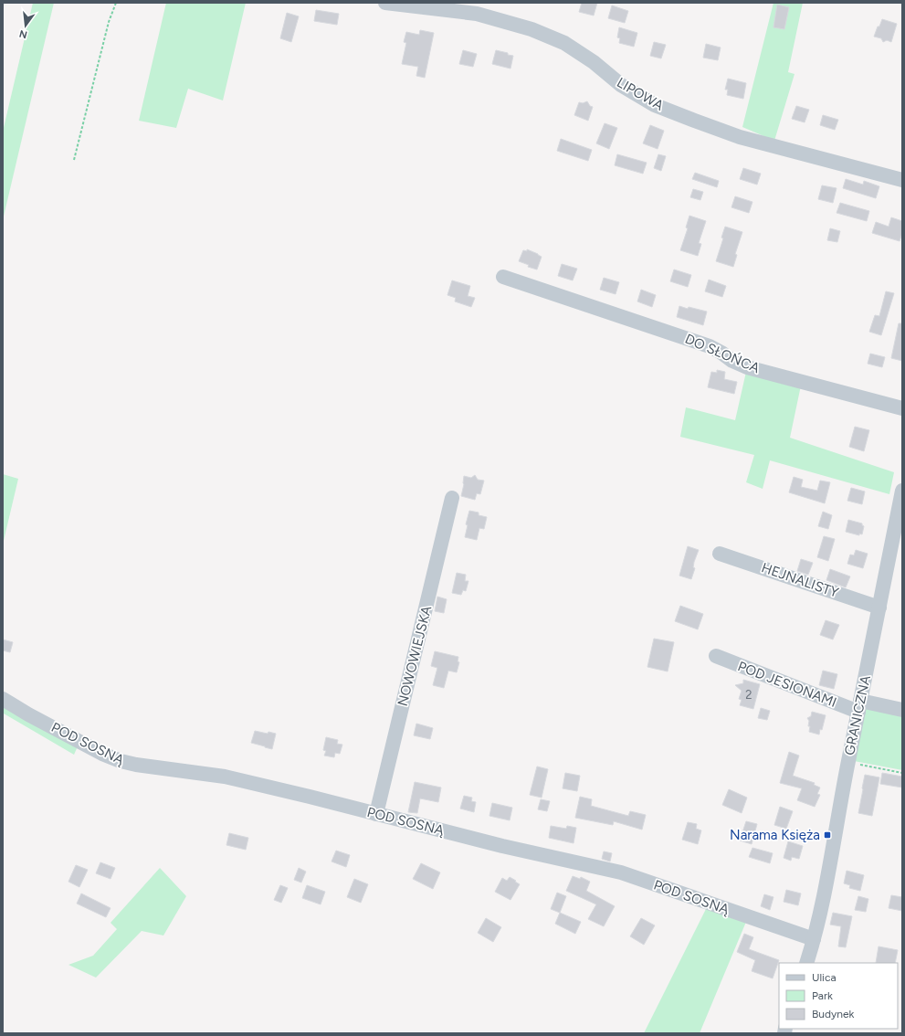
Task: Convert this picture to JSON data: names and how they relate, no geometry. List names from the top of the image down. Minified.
{"streets":{"street":["LIPOWA","DO SŁOŃCA","HEJNALISTY","NOWOWIEJSKA","POD JESIONAMI","GRANICZNA","POD SOSNĄ"]},"crossings":[["HEJNALISTY","GRANICZNA"],["NOWOWIEJSKA","POD SOSNĄ"],["POD JESIONAMI","GRANICZNA"],["GRANICZNA","POD SOSNĄ"]],"places":{"transit":["Narama Księża"]},"house_numbers":["2"],"legend":["Ulica","Park","Budynek"],"north":"bottom"}
